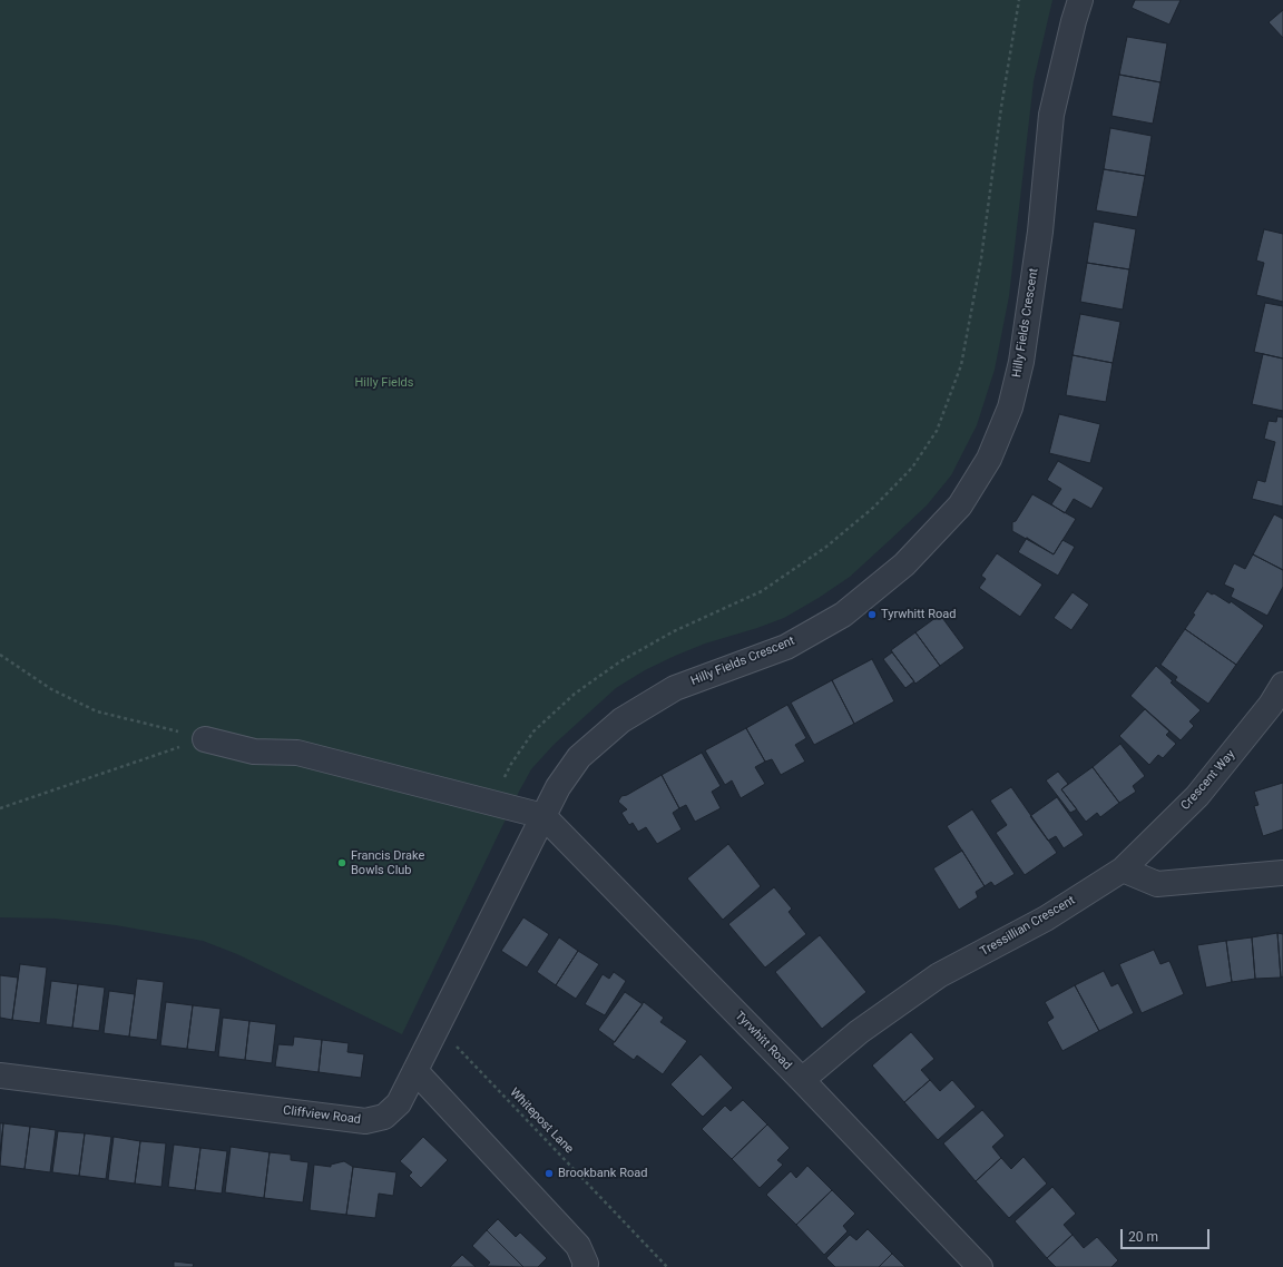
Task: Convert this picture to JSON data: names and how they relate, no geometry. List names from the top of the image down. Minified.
{"streets":{"street":["Hilly Fields Crescent","Crescent Way","Tressillian Crescent","Tyrwhitt Road","Cliffview Road"],"path":["Whitepost Lane"]},"crossings":[["Hilly Fields Crescent","Tyrwhitt Road"],["Hilly Fields Crescent","Cliffview Road"],["Crescent Way","Tressillian Crescent"],["Tressillian Crescent","Tyrwhitt Road"],["Tyrwhitt Road","Cliffview Road"],["Cliffview Road","Whitepost Lane"]],"parks":["Hilly Fields"],"places":["Tyrwhitt Road","Francis Drake Bowls Club","Brookbank Road"],"scale_bar":"20 m"}
